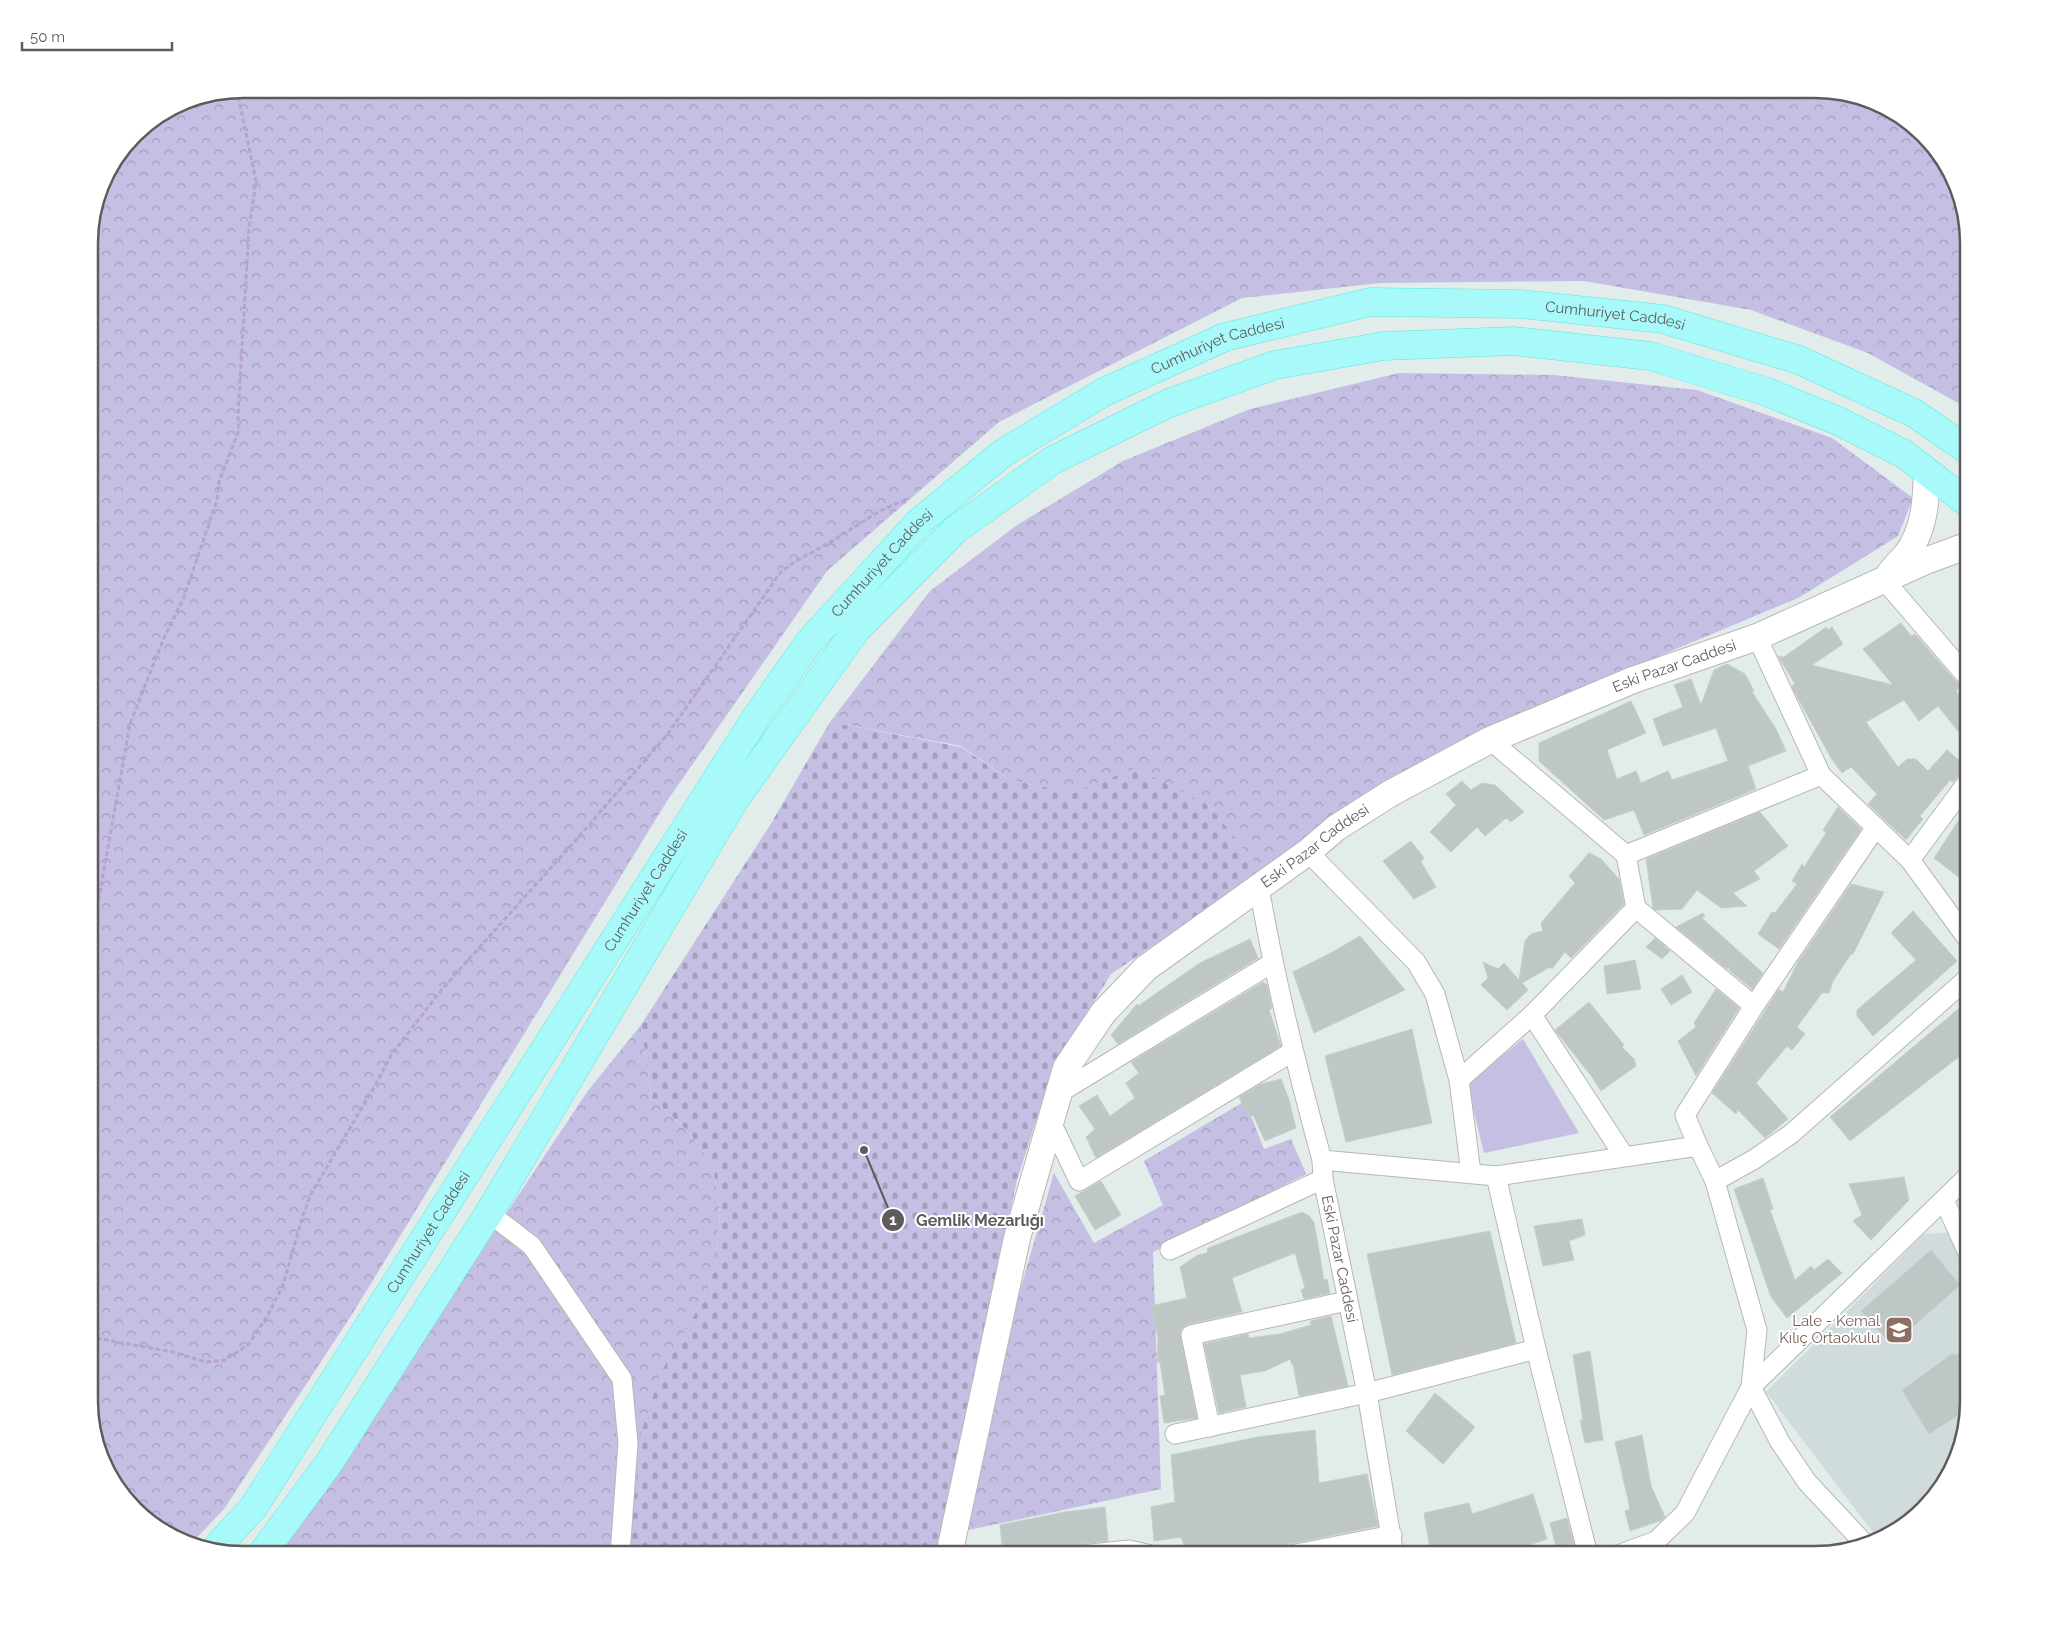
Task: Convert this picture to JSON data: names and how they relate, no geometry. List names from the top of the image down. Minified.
{"streets":{"main road":["Cumhuriyet Caddesi"],"street":["Eski Pazar Caddesi"]},"places":{"other":["Gemlik Mezarlığı"],"school or university":["Lale - Kemal Kılıç Ortaokulu"]},"scale_bar":"50 m"}
